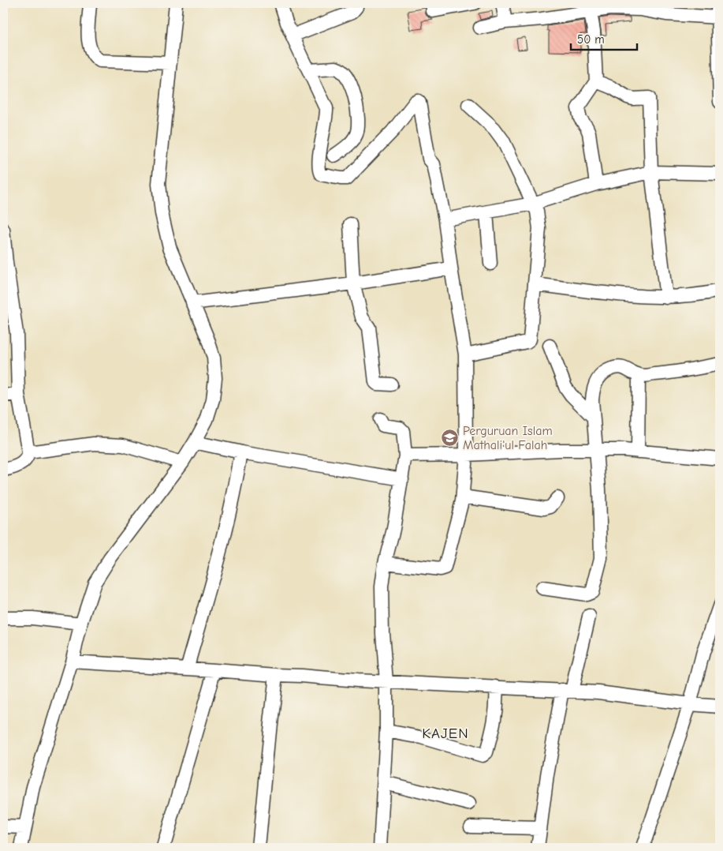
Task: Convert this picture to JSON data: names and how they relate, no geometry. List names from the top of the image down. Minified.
{"districts":["KAJEN"],"places":{"school or university":["Perguruan Islam Mathali'ul Falah"]},"scale_bar":"50 m"}
